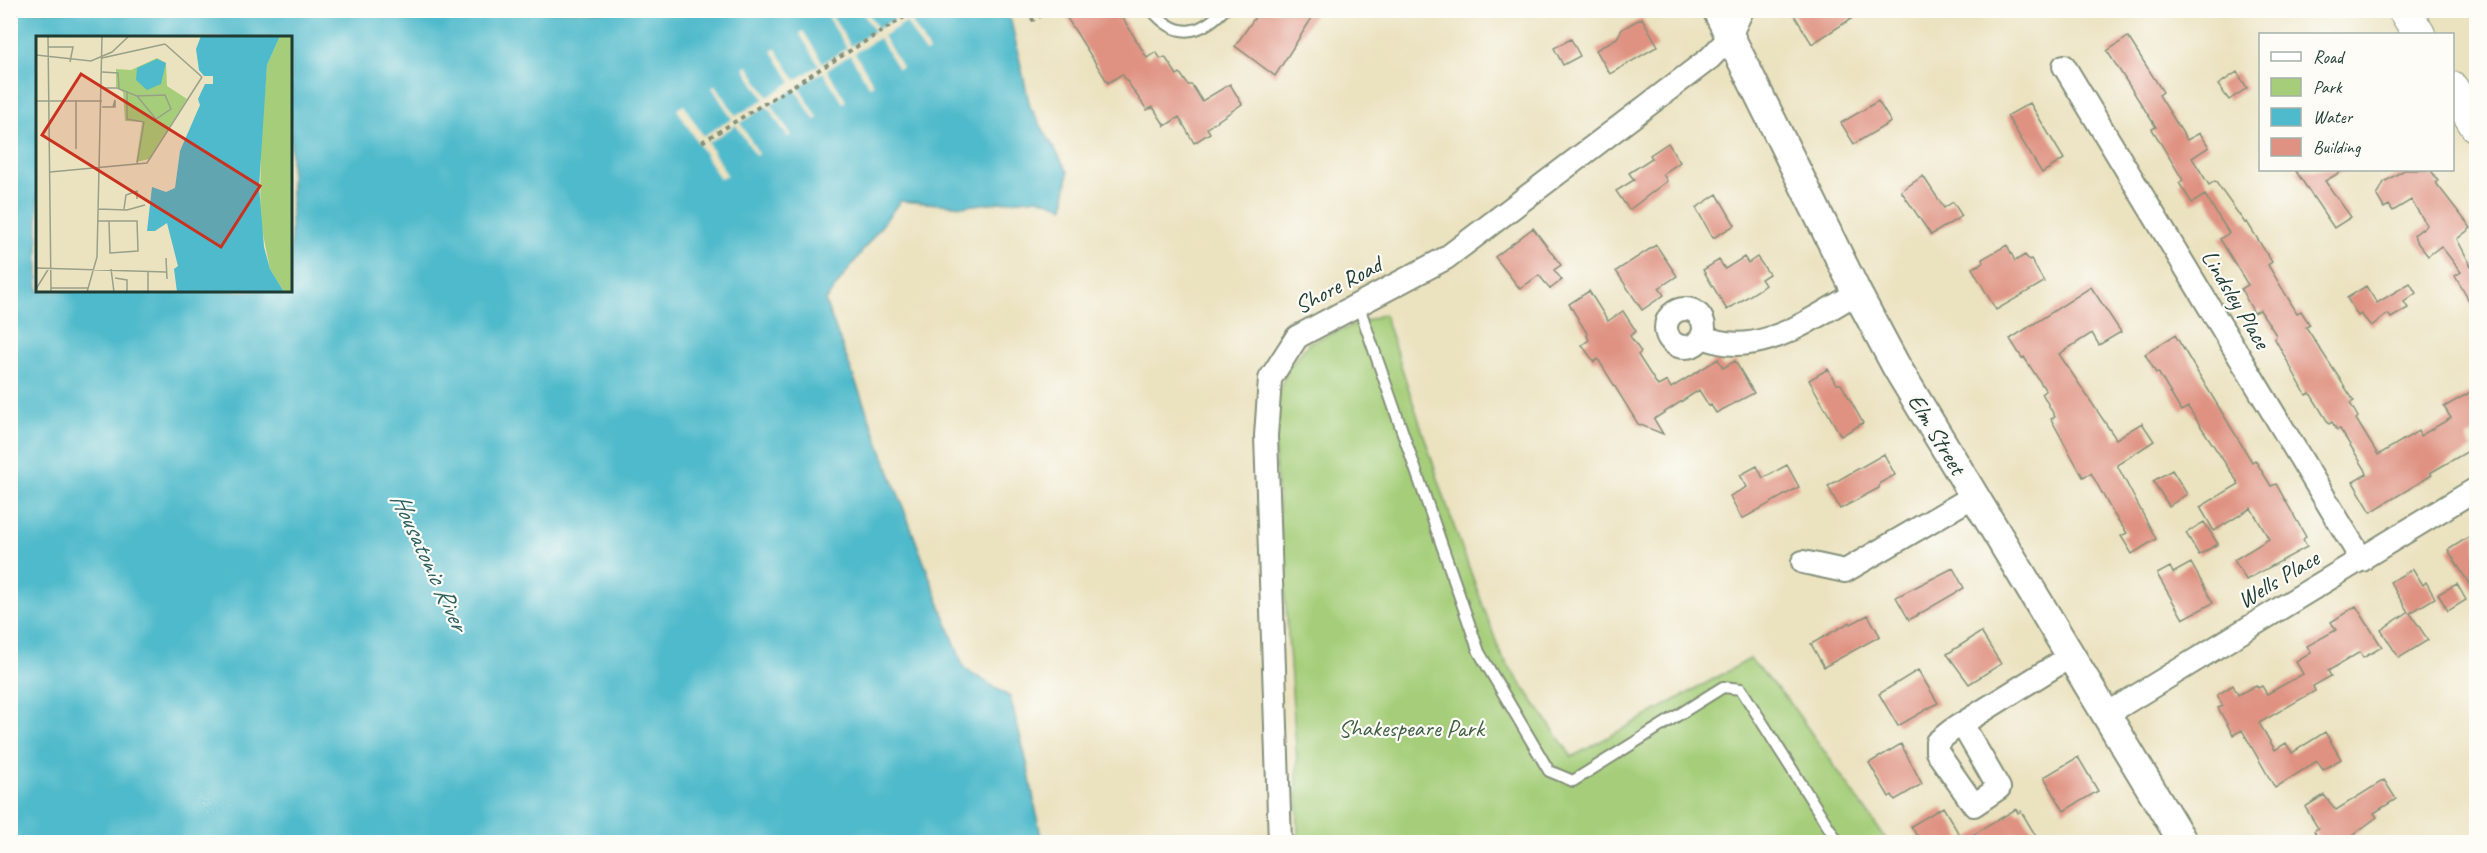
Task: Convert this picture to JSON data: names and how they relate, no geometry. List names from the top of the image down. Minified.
{"streets":{"street":["Shore Road","Lindsley Place","Elm Street","Wells Place"]},"crossings":[["Shore Road","Elm Street"],["Lindsley Place","Wells Place"],["Elm Street","Wells Place"]],"water":["Housatonic River"],"parks":["Shakespeare Park"],"legend":["Road","Park","Water","Building"]}
